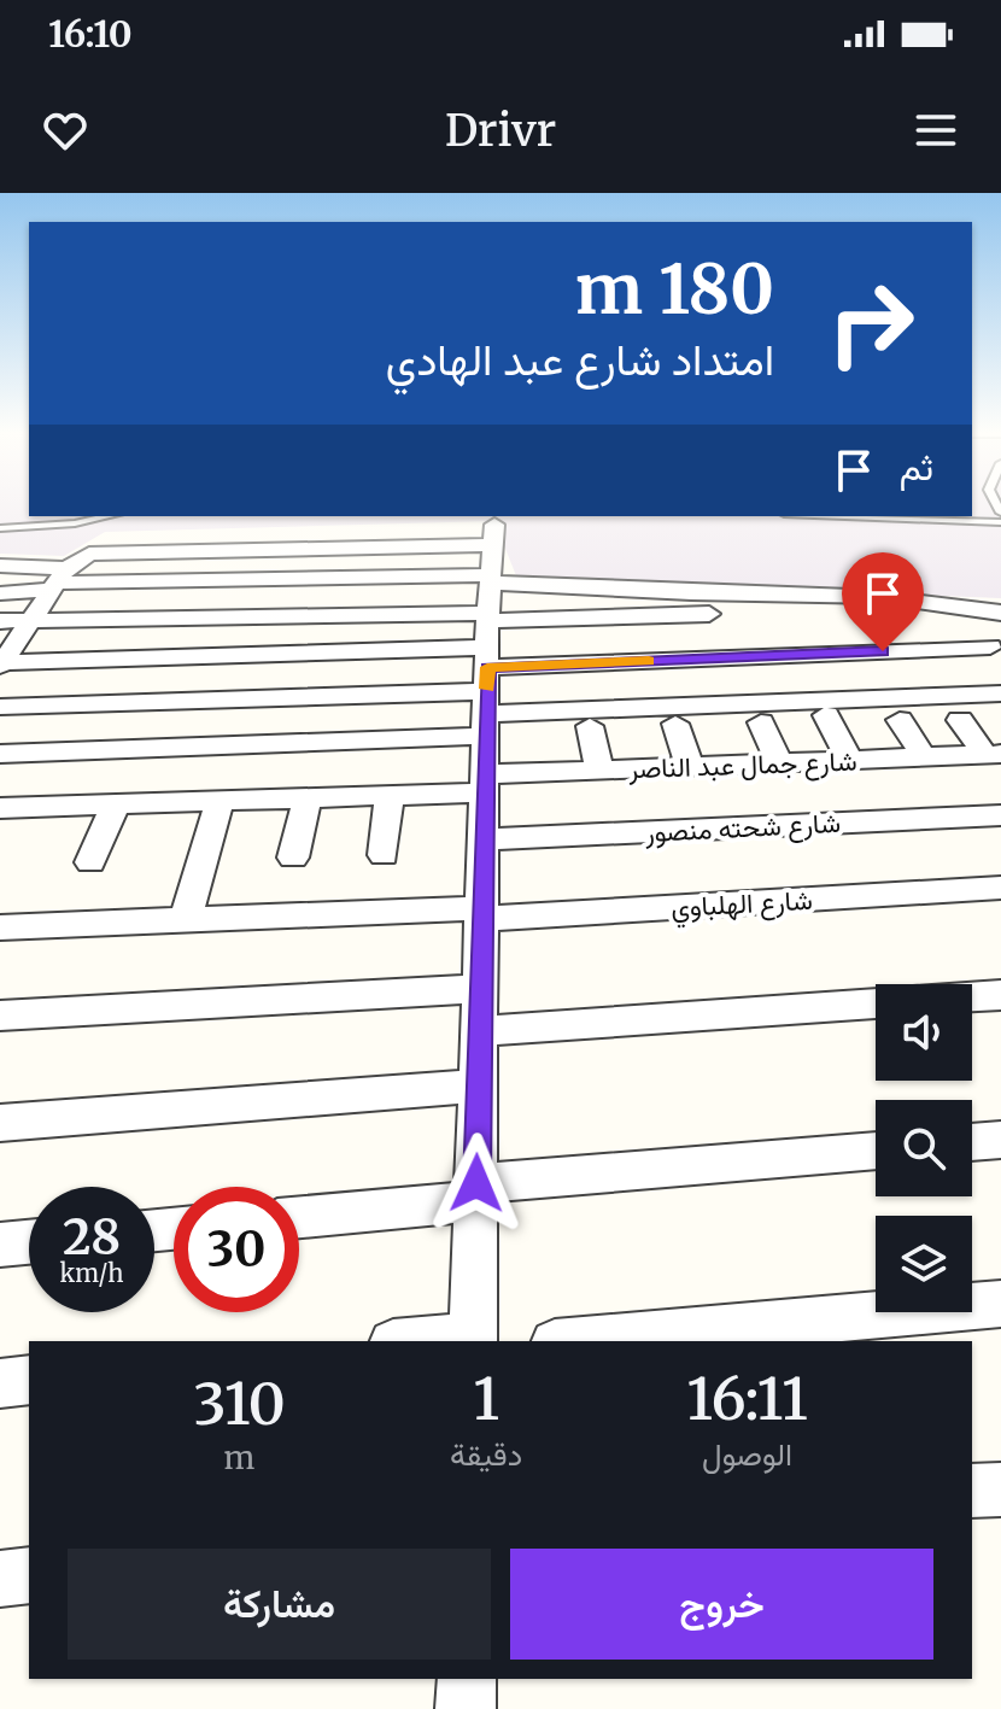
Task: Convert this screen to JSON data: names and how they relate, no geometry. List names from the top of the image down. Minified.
{"streets":{"street":["شارع جمال عبد الناصر","شارع شحته منصور","شارع الهلباوي"]},"page":{"status":"16:10","header":"Drivr","turn":["180 m","امتداد شارع عبد الهادي"],"then":"ثم","speed":"28 km/h","limit":"30","eta":["16:11","الوصول","1","دقيقة","310","m"],"buttons":["خروج","مشاركة"]}}
